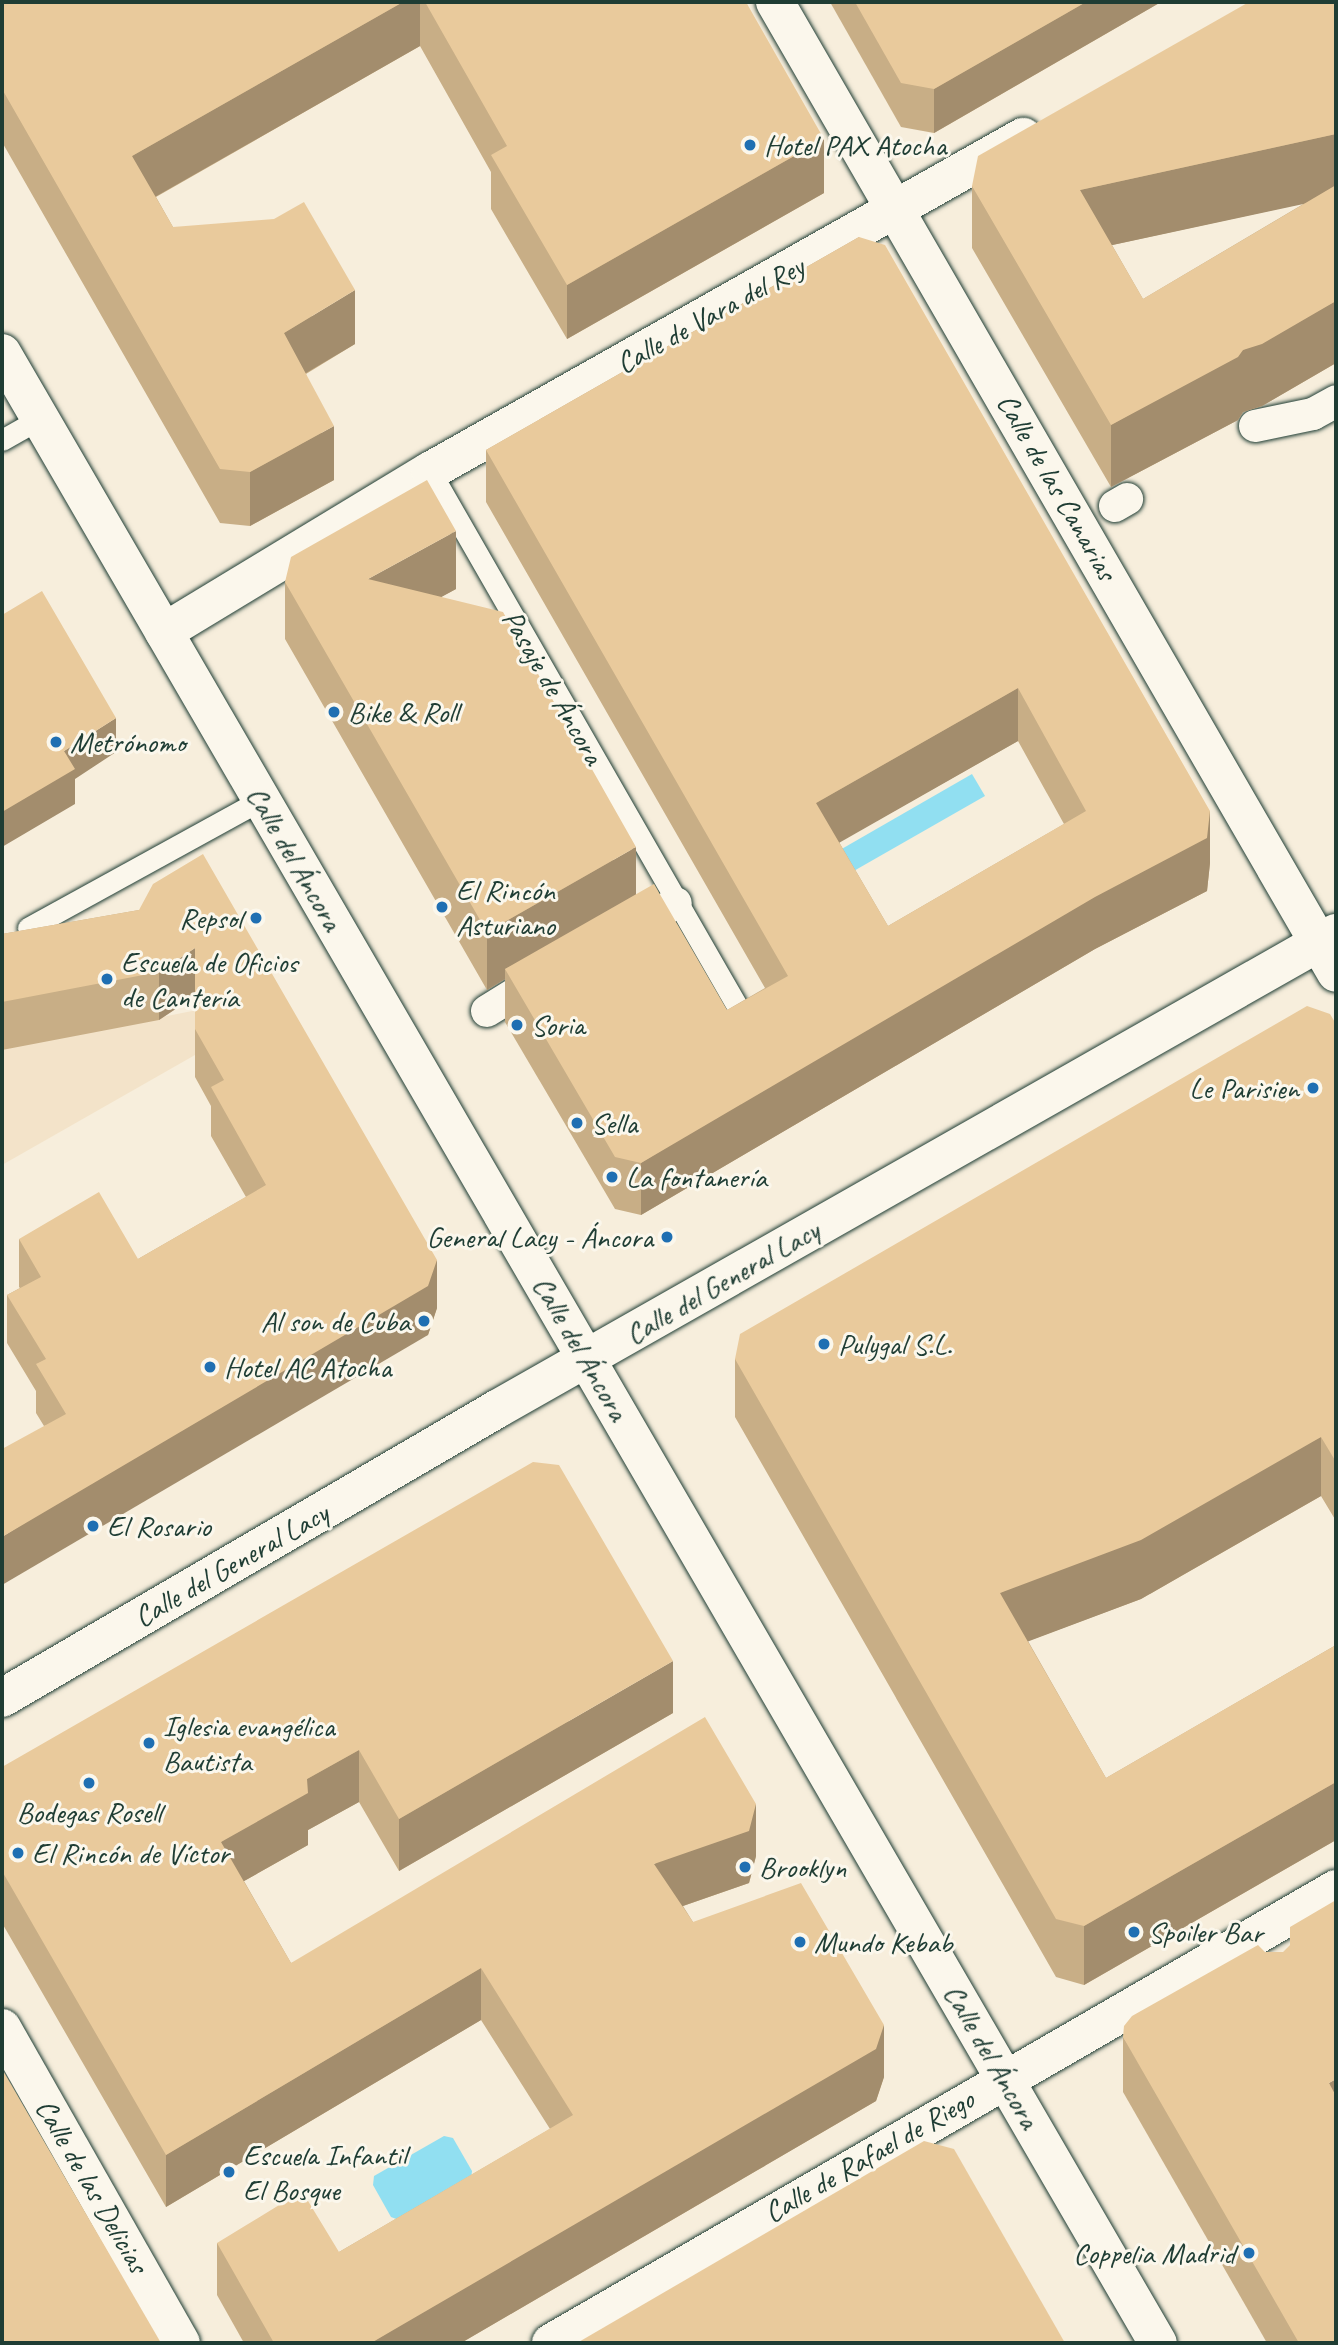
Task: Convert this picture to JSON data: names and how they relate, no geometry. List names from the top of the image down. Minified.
{"streets":{"street":["Calle de Vara del Rey","Calle de las Canarias","Calle del Áncora","Calle del General Lacy","Calle de Rafael de Riego","Calle de las Delicias"],"lane":["Pasaje de Áncora"]},"crossings":[["Calle de Vara del Rey","Calle de las Canarias"],["Calle de Vara del Rey","Pasaje de Áncora"],["Calle de Vara del Rey","Calle del Áncora"],["Calle de las Canarias","Calle del General Lacy"],["Calle del Áncora","Calle del General Lacy"],["Calle del Áncora","Calle de Rafael de Riego"]],"places":["Hotel PAX Atocha","Bike & Roll","Metrónomo","El Rincón Asturiano","Repsol","Escuela de Oficios de Cantería","Soria","Le Parisien","Sella","La fontanería","General Lacy - Áncora","Al son de Cuba","Pulygal S.L.","Hotel AC Atocha","El Rosario","Iglesia evangélica Bautista","Bodegas Rosell","El Rincón de Víctor","Brooklyn","Spoiler Bar","Mundo Kebab","Escuela Infantil El Bosque","Coppelia Madrid"]}
